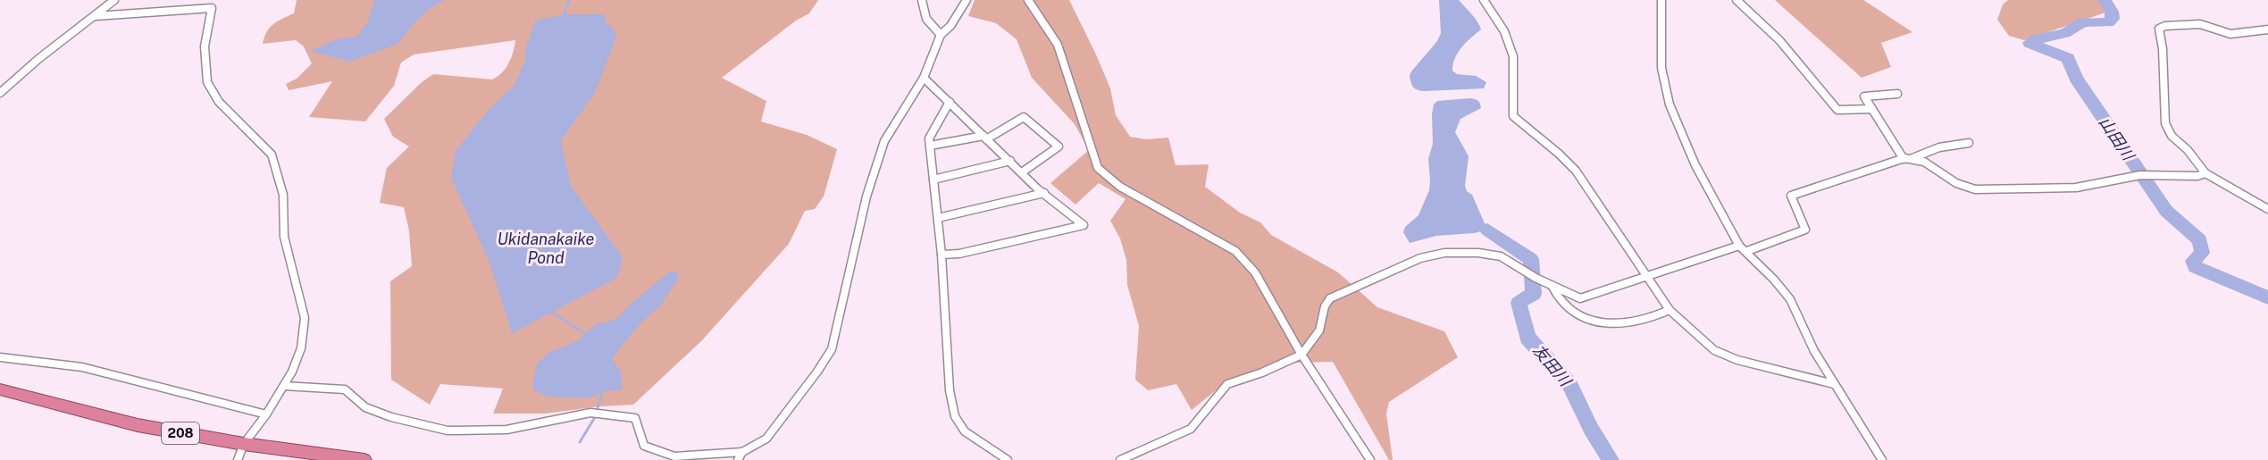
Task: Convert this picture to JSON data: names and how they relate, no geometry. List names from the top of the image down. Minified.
{"streets":{"highway":["208"]},"water":["山田川","Ukidanakaike Pond","友田川"]}
